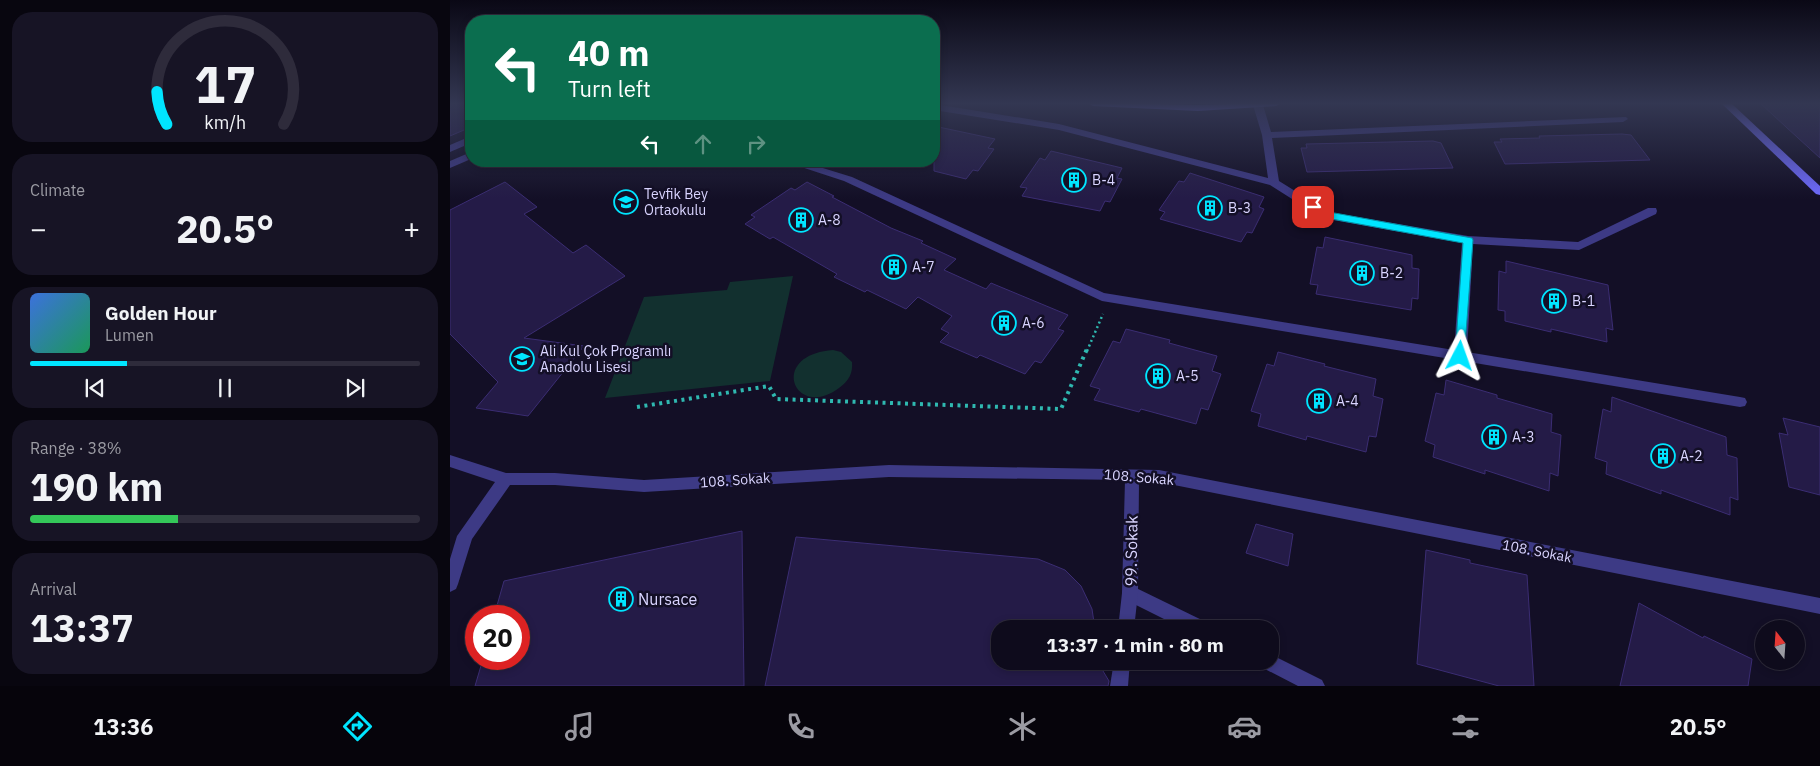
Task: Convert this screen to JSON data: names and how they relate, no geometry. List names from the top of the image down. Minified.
{"streets":{"street":["108. Sokak","99. Sokak"]},"crossings":[["108. Sokak","99. Sokak"]],"places":{"building":["B-4","B-3","A-8","A-7","B-2","B-1","A-6","A-5","A-4","A-3","A-2","Nursace"],"school or university":["Tevfik Bey Ortaokulu","Ali Kul Çok Programlı Anadolu Lisesi"]},"north":"top","page":{"turn":["40 m","Turn left"],"tile":["Climate",["Range · 38%","190 km"],["Arrival","13:37"]],"heat":["−","20.5°","+"],"song":["Golden Hour","Lumen"],"limit":"20","trip":"13:37 · 1 min · 80 m","tabs":["13:36","20.5°"],"gauge":["17","km/h"]}}
